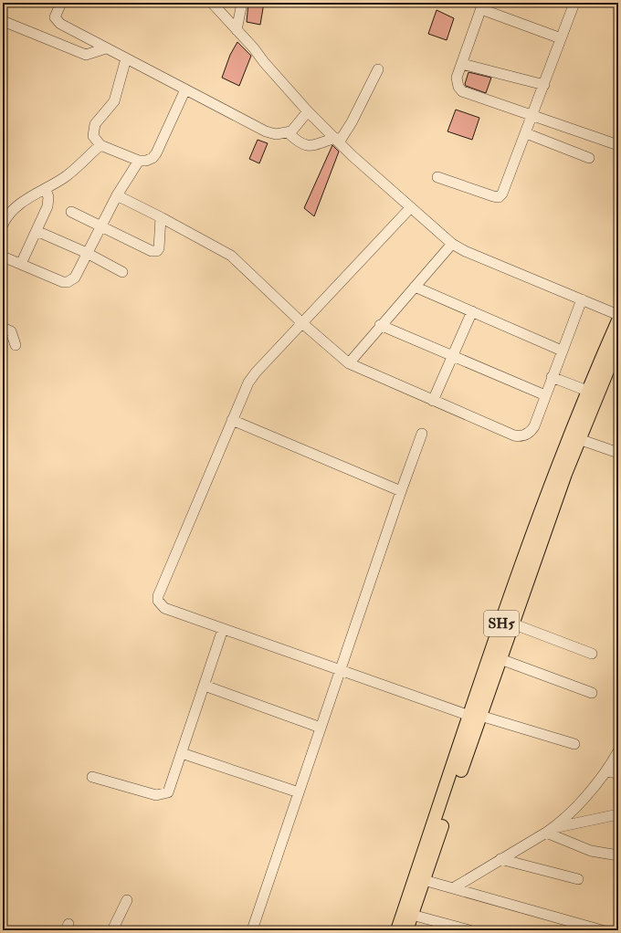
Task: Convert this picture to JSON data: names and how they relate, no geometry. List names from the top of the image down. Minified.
{"streets":{"main road":["SH5"]}}
